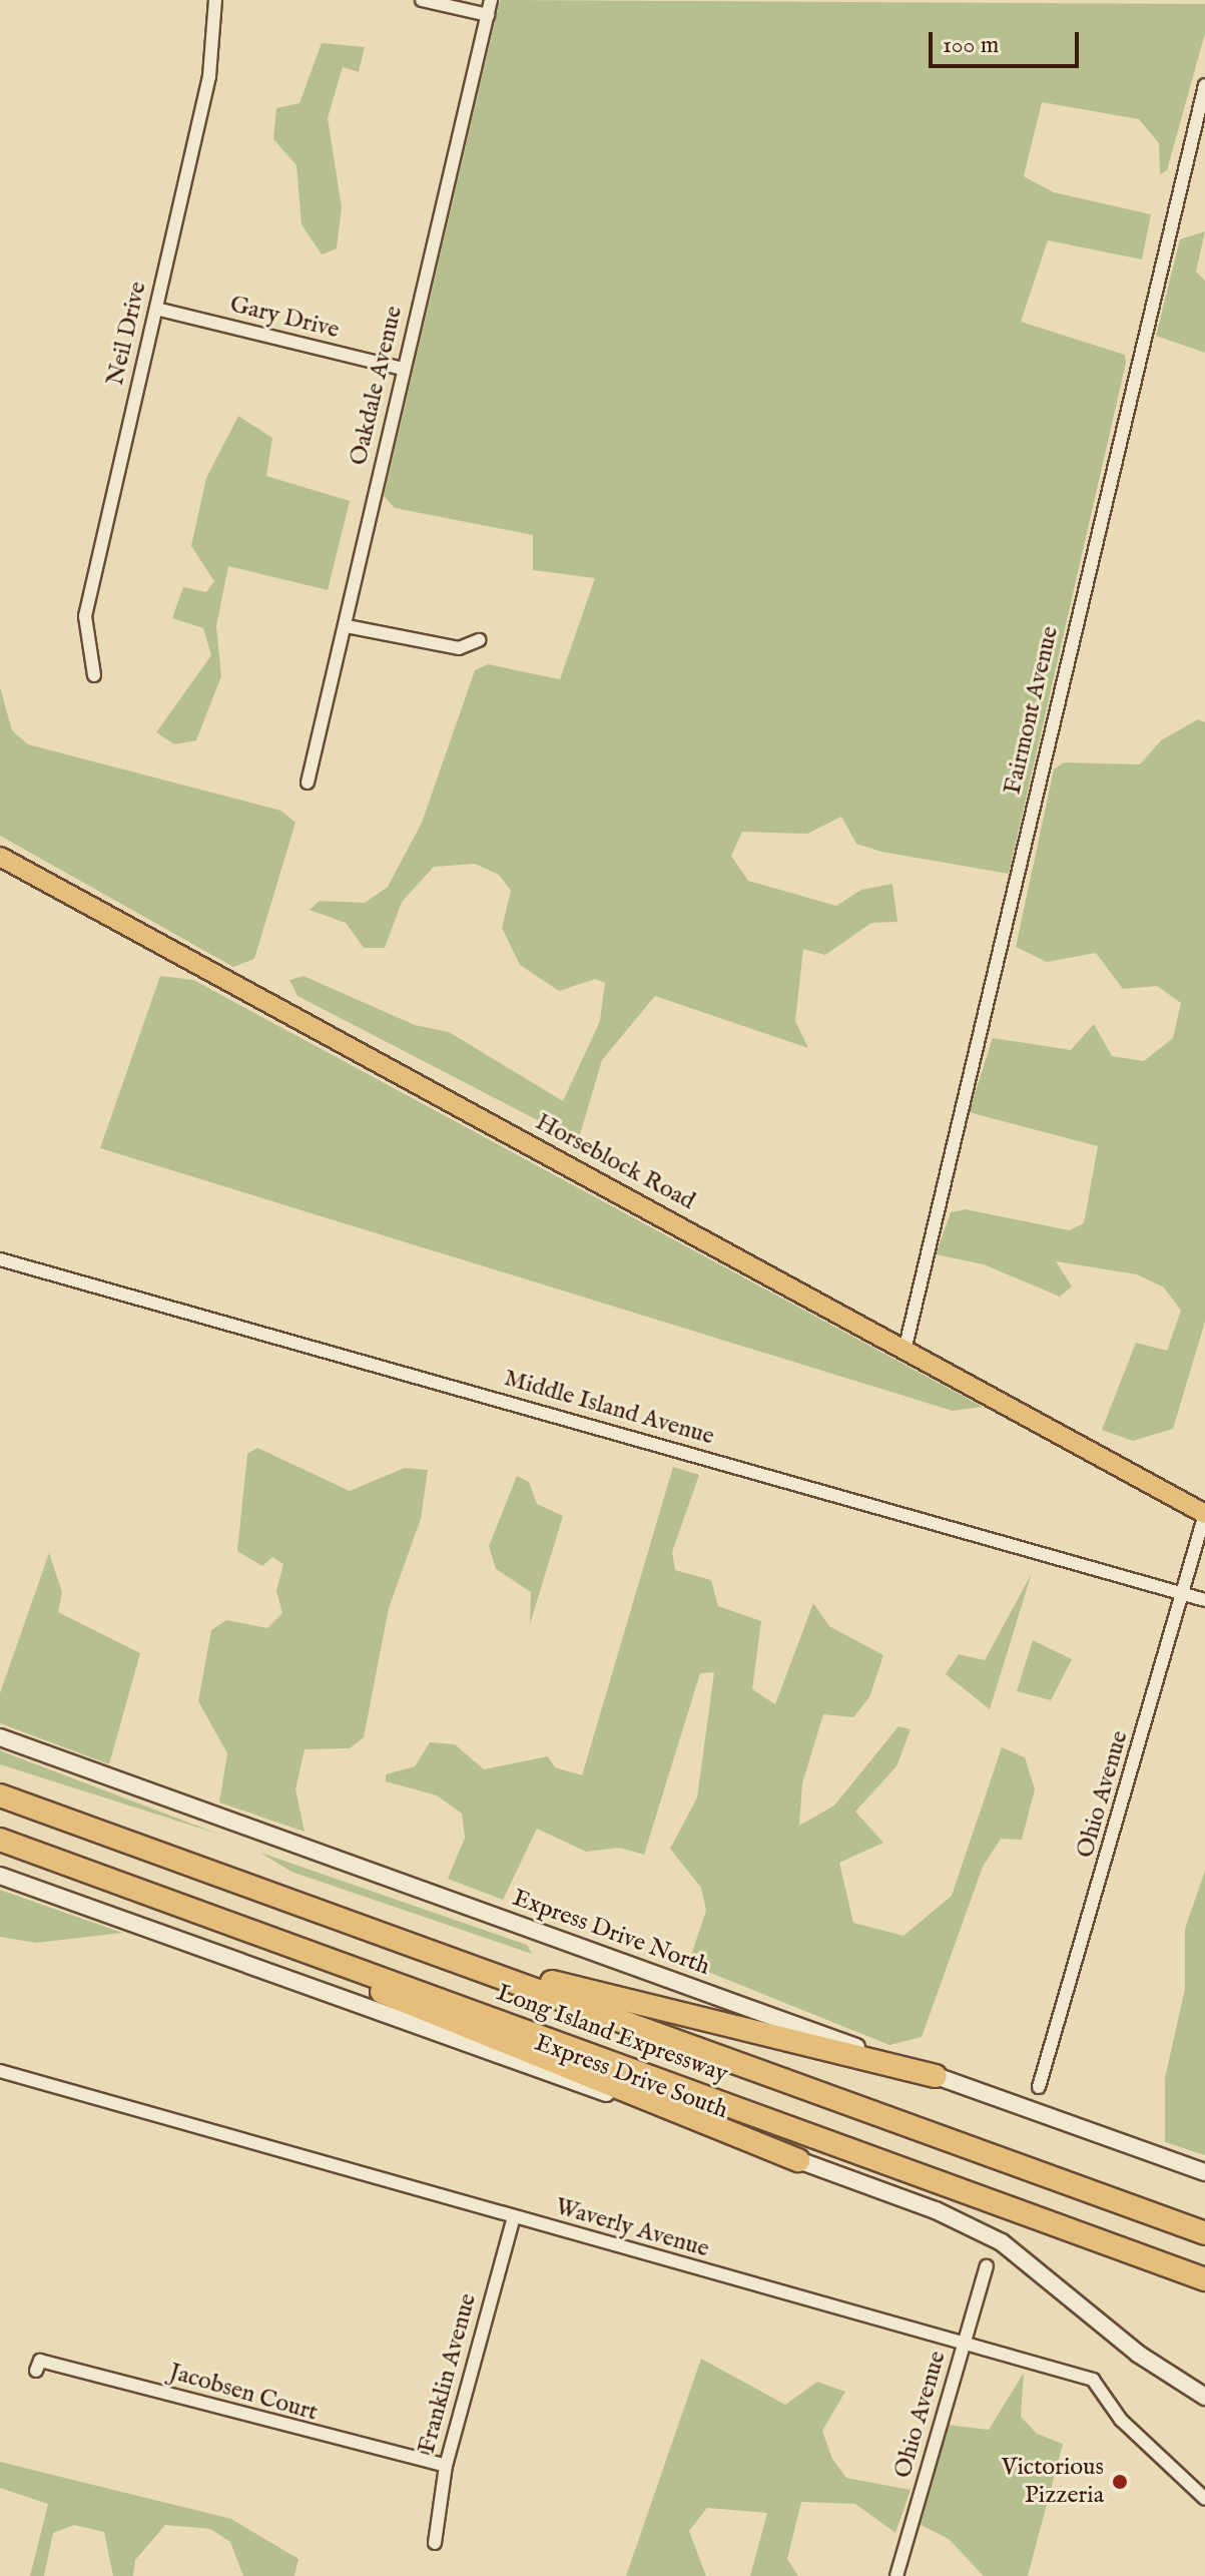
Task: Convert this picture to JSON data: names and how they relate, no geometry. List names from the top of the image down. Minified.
{"streets":{"highway":["Long Island Expressway"],"main road":["Horseblock Road","Express Drive North","Express Drive South"],"street":["Gary Drive","Neil Drive","Oakdale Avenue","Fairmont Avenue","Middle Island Avenue","Ohio Avenue","Waverly Avenue","Franklin Avenue","Jacobsen Court"]},"crossings":[["Gary Drive","Neil Drive"],["Gary Drive","Oakdale Avenue"],["Fairmont Avenue","Horseblock Road"],["Horseblock Road","Ohio Avenue"],["Middle Island Avenue","Ohio Avenue"],["Ohio Avenue","Waverly Avenue"],["Waverly Avenue","Franklin Avenue"],["Franklin Avenue","Jacobsen Court"]],"places":["Victorious Pizzeria"],"scale_bar":"100 m"}
